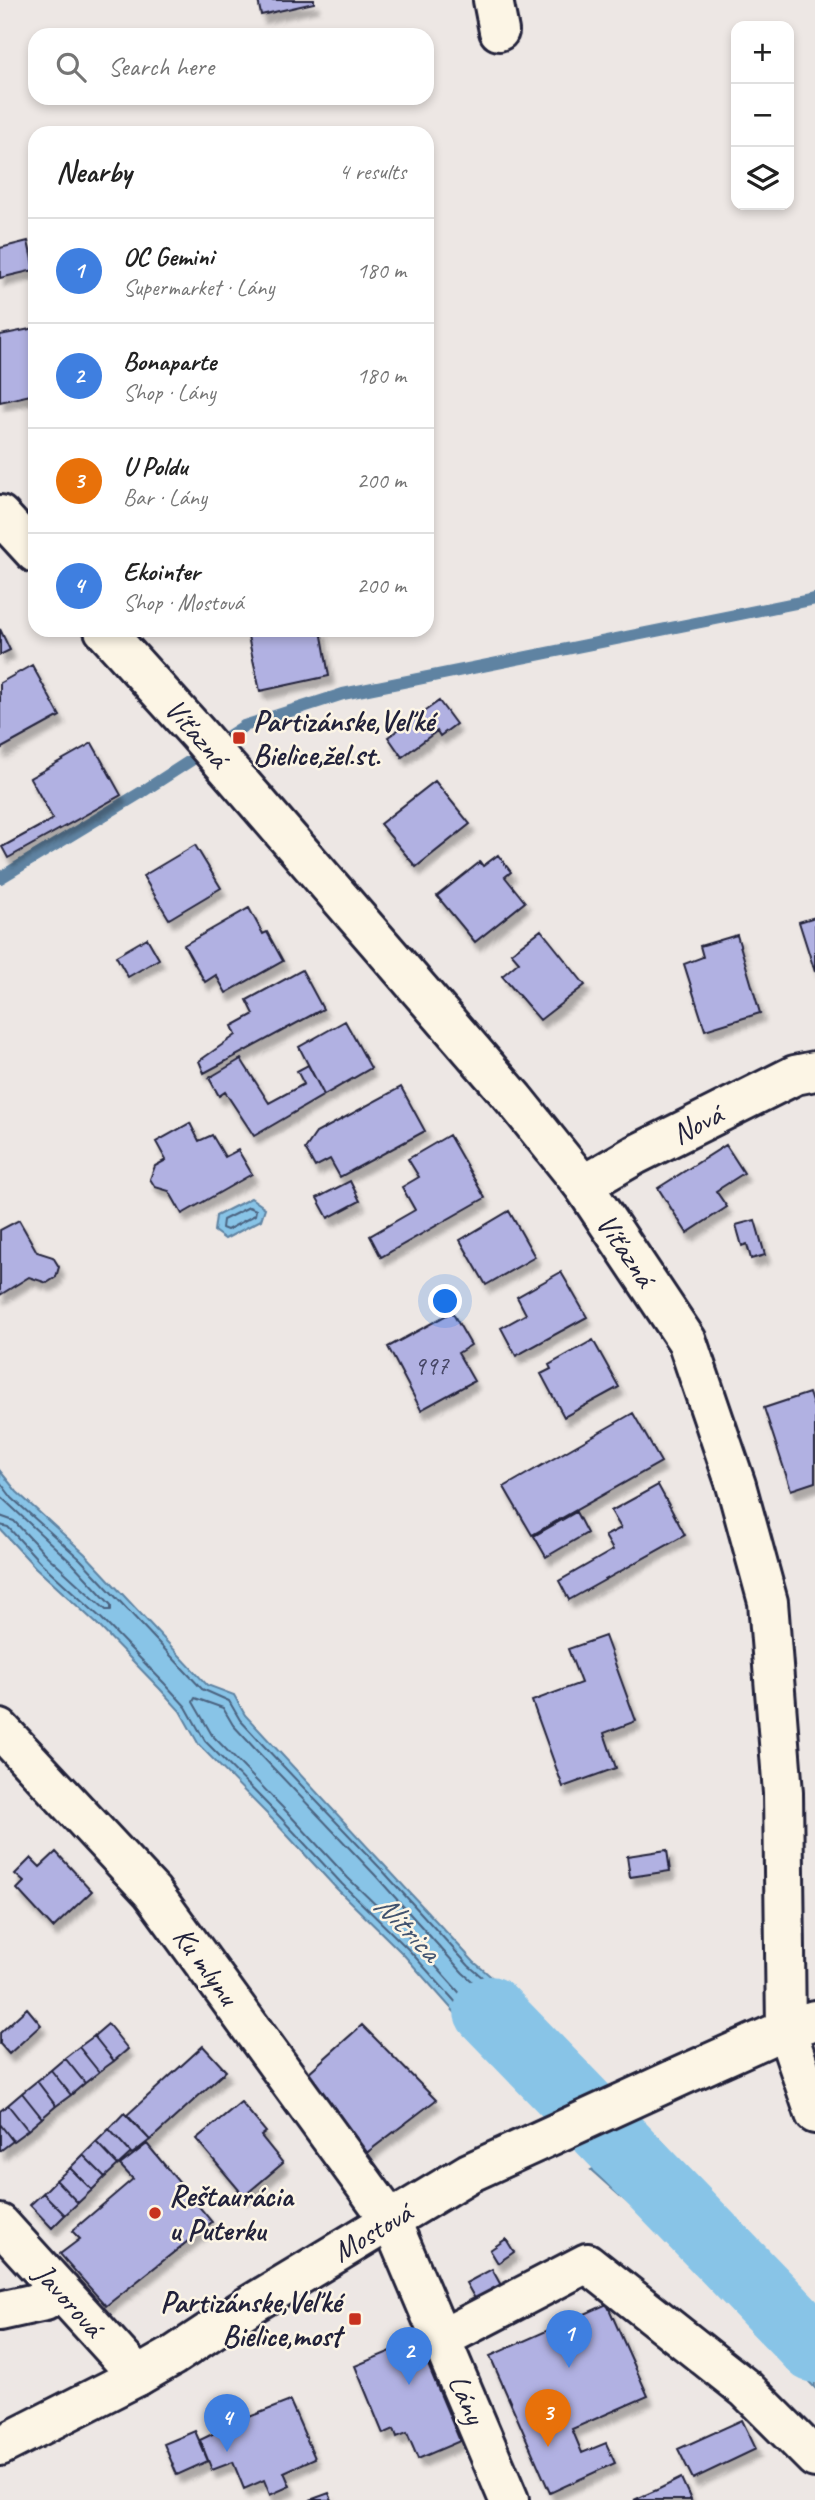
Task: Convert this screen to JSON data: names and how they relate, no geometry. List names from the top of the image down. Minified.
{"streets":{"main road":["Víťazná","Nová","Ku mlynu","Mostová","Javorová","Lány"]},"crossings":[["Víťazná","Nová"],["Víťazná","Mostová"],["Ku mlynu","Mostová"],["Ku mlynu","Lány"],["Mostová","Javorová"],["Mostová","Lány"]],"water":["Nitrica"],"places":{"transit":["Partizánske,Veľké Bielice,žel.st.","Partizánske,Veľké Bielice,most"],"other":["Reštaurácia u Puterku"]},"house_numbers":["997"],"page":{"map_buttons":["+","−"],"search":"Search here","heading":["Nearby","4 results"],"list":[{"mark":"1","name":"OC Gemini","note":"Supermarket · Lány","value":"180 m"},{"mark":"2","name":"Bonaparte","note":"Shop · Lány","value":"180 m"},{"mark":"3","name":"U Poldu","note":"Bar · Lány","value":"200 m"},{"mark":"4","name":"Ekointer","note":"Shop · Mostová","value":"200 m"}],"pins":["1","2","3","4"]}}
